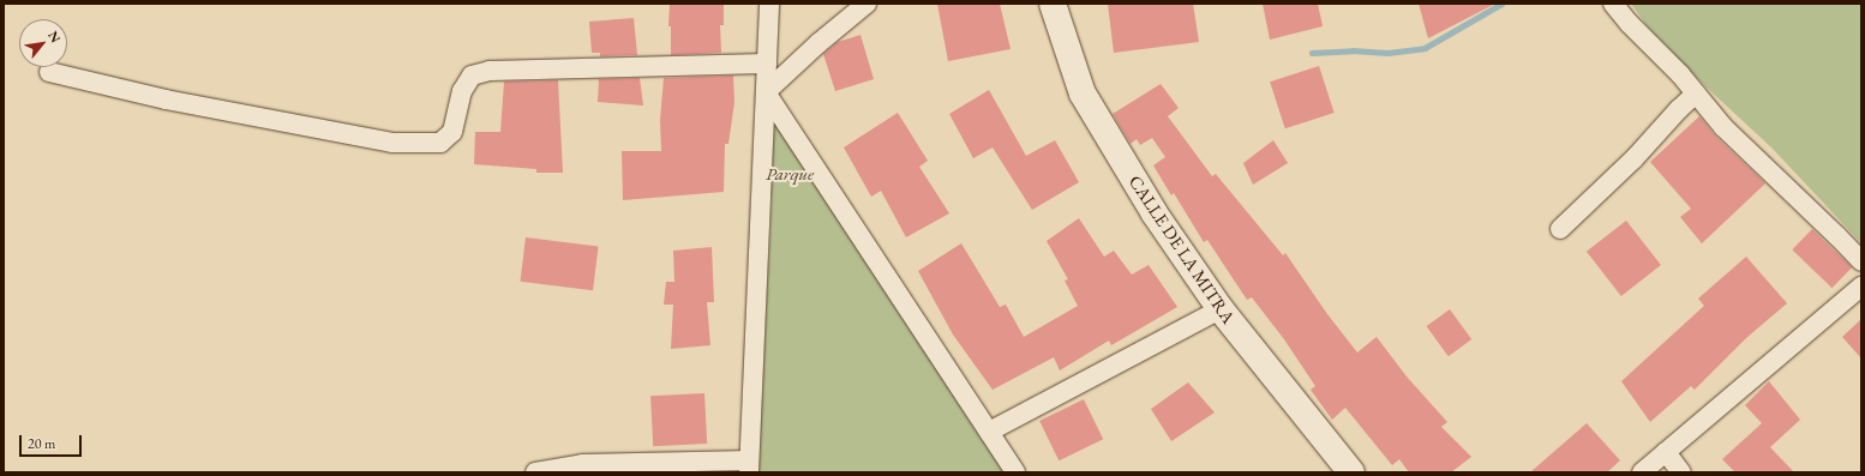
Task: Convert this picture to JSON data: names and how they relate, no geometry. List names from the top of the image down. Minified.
{"streets":{"street":["CALLE DE LA MITRA"]},"parks":["Parque"],"scale_bar":"20 m","north":"top right"}
